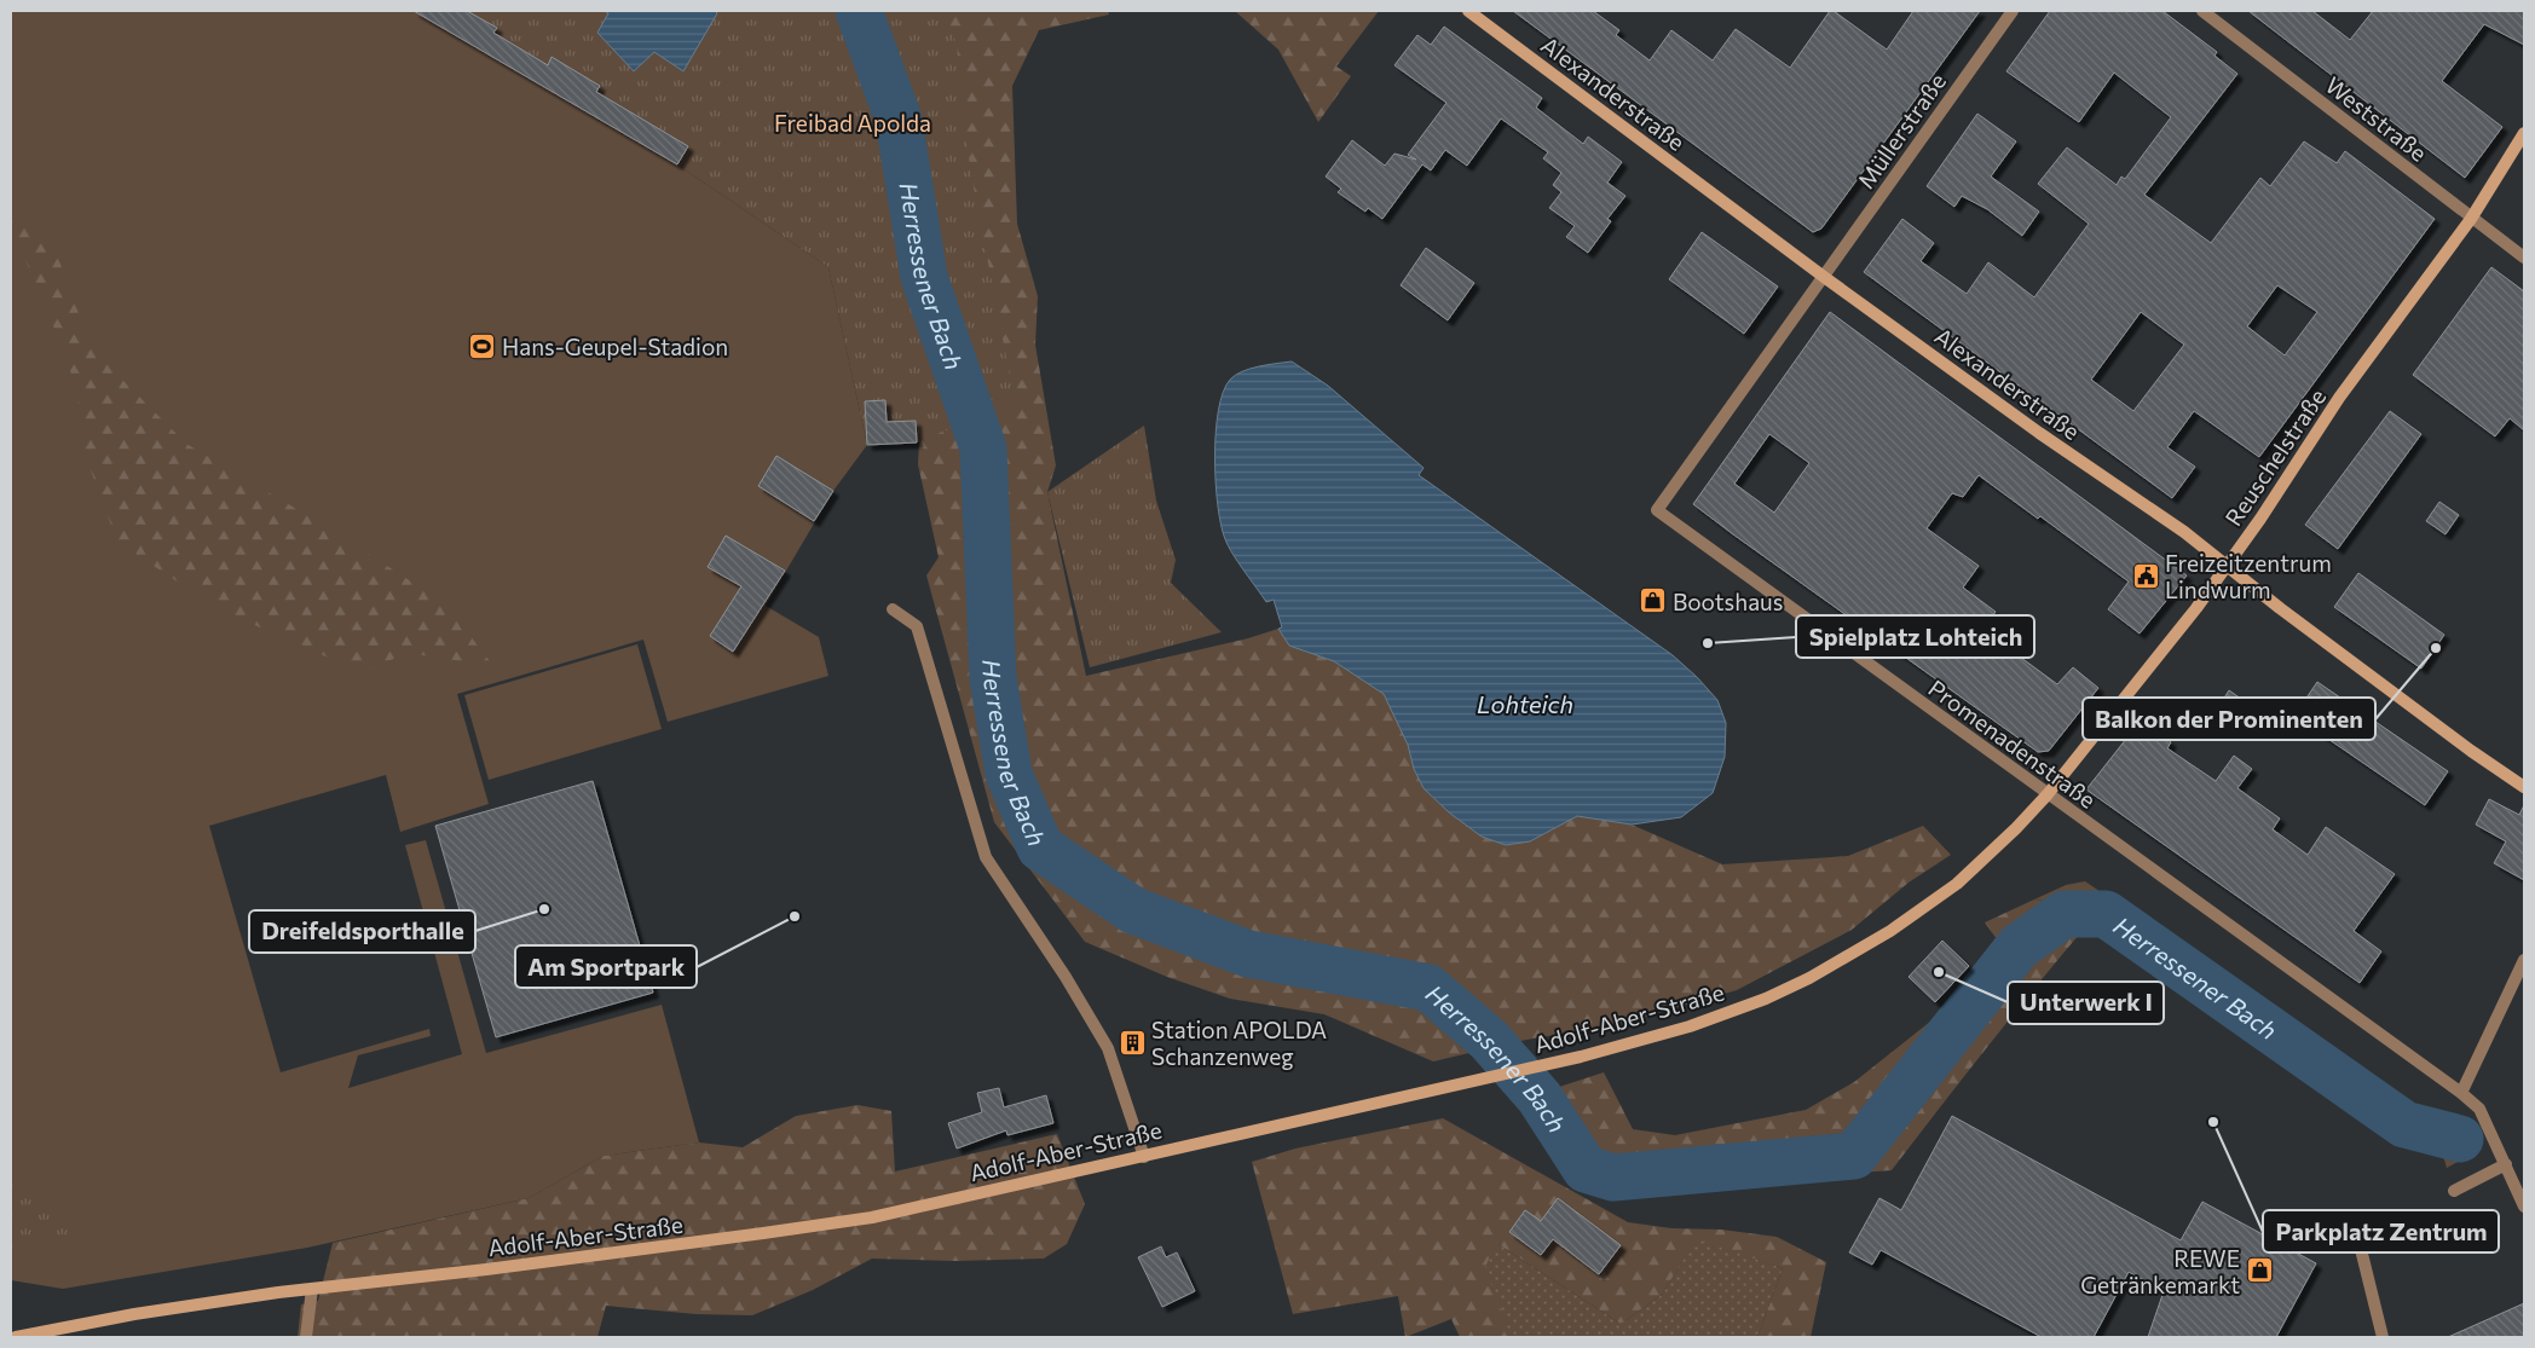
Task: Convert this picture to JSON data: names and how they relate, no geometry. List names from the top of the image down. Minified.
{"streets":{"main road":["Alexanderstraße","Reuschelstraße","Adolf-Aber-Straße"],"street":["Weststraße","Müllerstraße","Promenadenstraße"]},"crossings":[["Alexanderstraße","Müllerstraße"],["Alexanderstraße","Reuschelstraße"],["Alexanderstraße","Promenadenstraße"],["Weststraße","Reuschelstraße"],["Müllerstraße","Promenadenstraße"],["Reuschelstraße","Promenadenstraße"],["Reuschelstraße","Adolf-Aber-Straße"],["Promenadenstraße","Adolf-Aber-Straße"]],"water":["Herressener Bach","Lohteich"],"parks":["Freibad Apolda"],"places":{"sports":["Hans-Geupel-Stadion"],"public building":["Freizeitzentrum Lindwurm"],"shop":["Bootshaus","REWE Getränkemarkt"],"other":["Spielplatz Lohteich","Balkon der Prominenten","Dreifeldsporthalle","Am Sportpark","Unterwerk I","Parkplatz Zentrum"],"building":["Station APOLDA Schanzenweg"]}}
